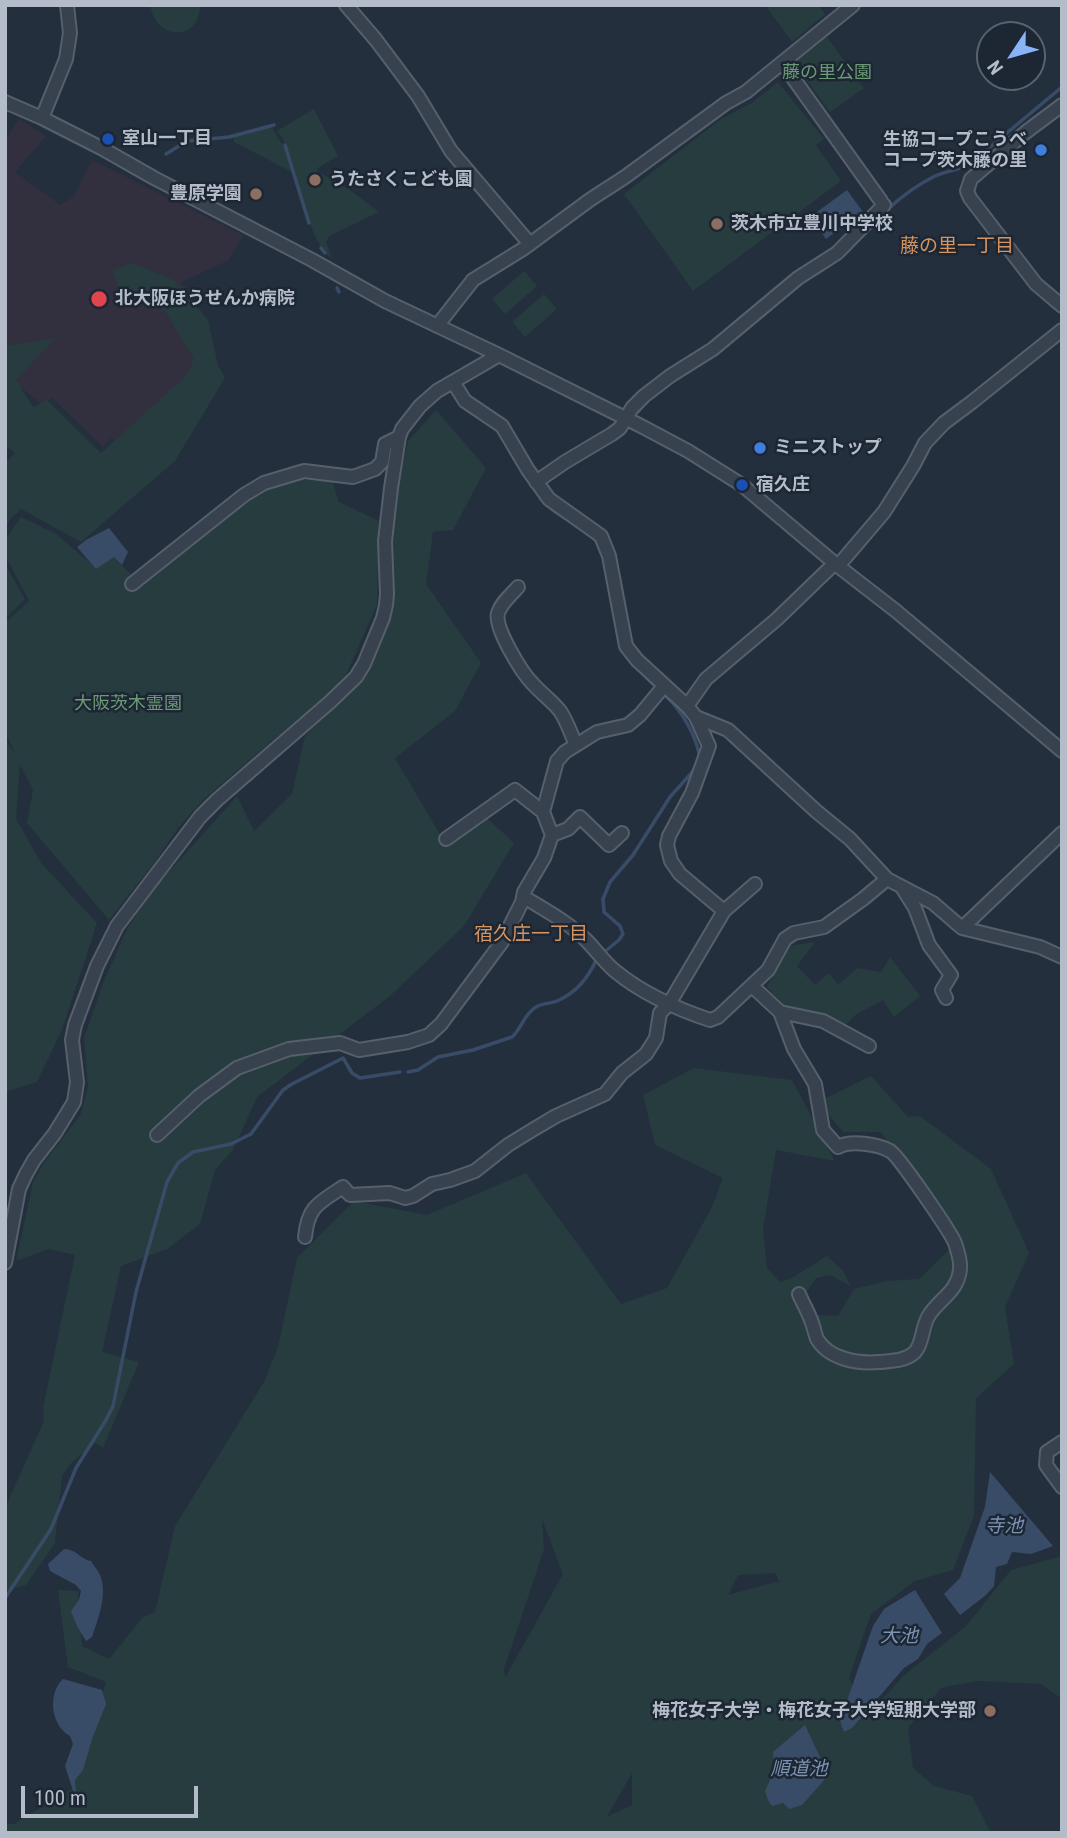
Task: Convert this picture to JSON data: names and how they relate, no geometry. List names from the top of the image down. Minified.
{"districts":["藤の里一丁目","宿久庄一丁目"],"water":["寺池","大池","順道池"],"parks":["藤の里公園","大阪茨木霊園"],"places":["室山一丁目","生協コープこうべ コープ茨木藤の里","うたさくこども園","豊原学園","茨木市立豊川中学校","北大阪ほうせんか病院","ミニストップ","宿久庄","梅花女子大学・梅花女子大学短期大学部"],"scale_bar":"100 m","north":"bottom left"}
